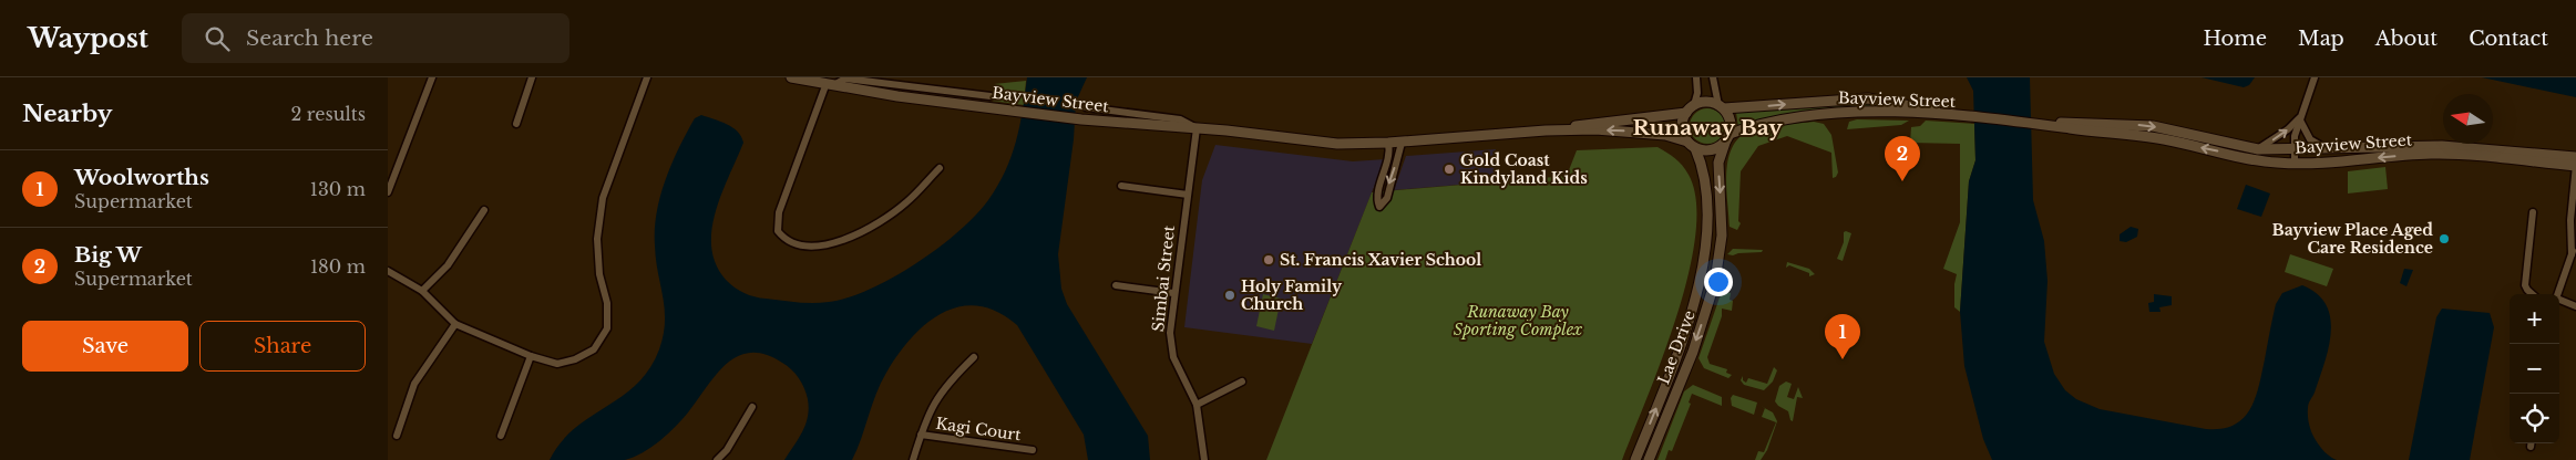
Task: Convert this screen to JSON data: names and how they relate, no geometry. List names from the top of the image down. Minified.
{"streets":{"main road":["Bayview Street","Lae Drive"],"street":["Simbai Street","Kagi Court"]},"crossings":[["Bayview Street","Simbai Street"],["Bayview Street","Lae Drive"]],"districts":["Runaway Bay"],"parks":["Runaway Bay Sporting Complex"],"places":["Gold Coast Kindyland Kids","Bayview Place Aged Care Residence","St. Francis Xavier School","Holy Family Church"],"north":"left","page":{"header":"Waypost","search":"Search here","nav":["Home","Map","About","Contact"],"heading":["Nearby","2 results"],"pins":["2","1"],"list":[{"mark":"1","name":"Woolworths","note":"Supermarket","value":"130 m"},{"mark":"2","name":"Big W","note":"Supermarket","value":"180 m"}],"map_buttons":["+","−"],"buttons":["Save","Share"]}}
